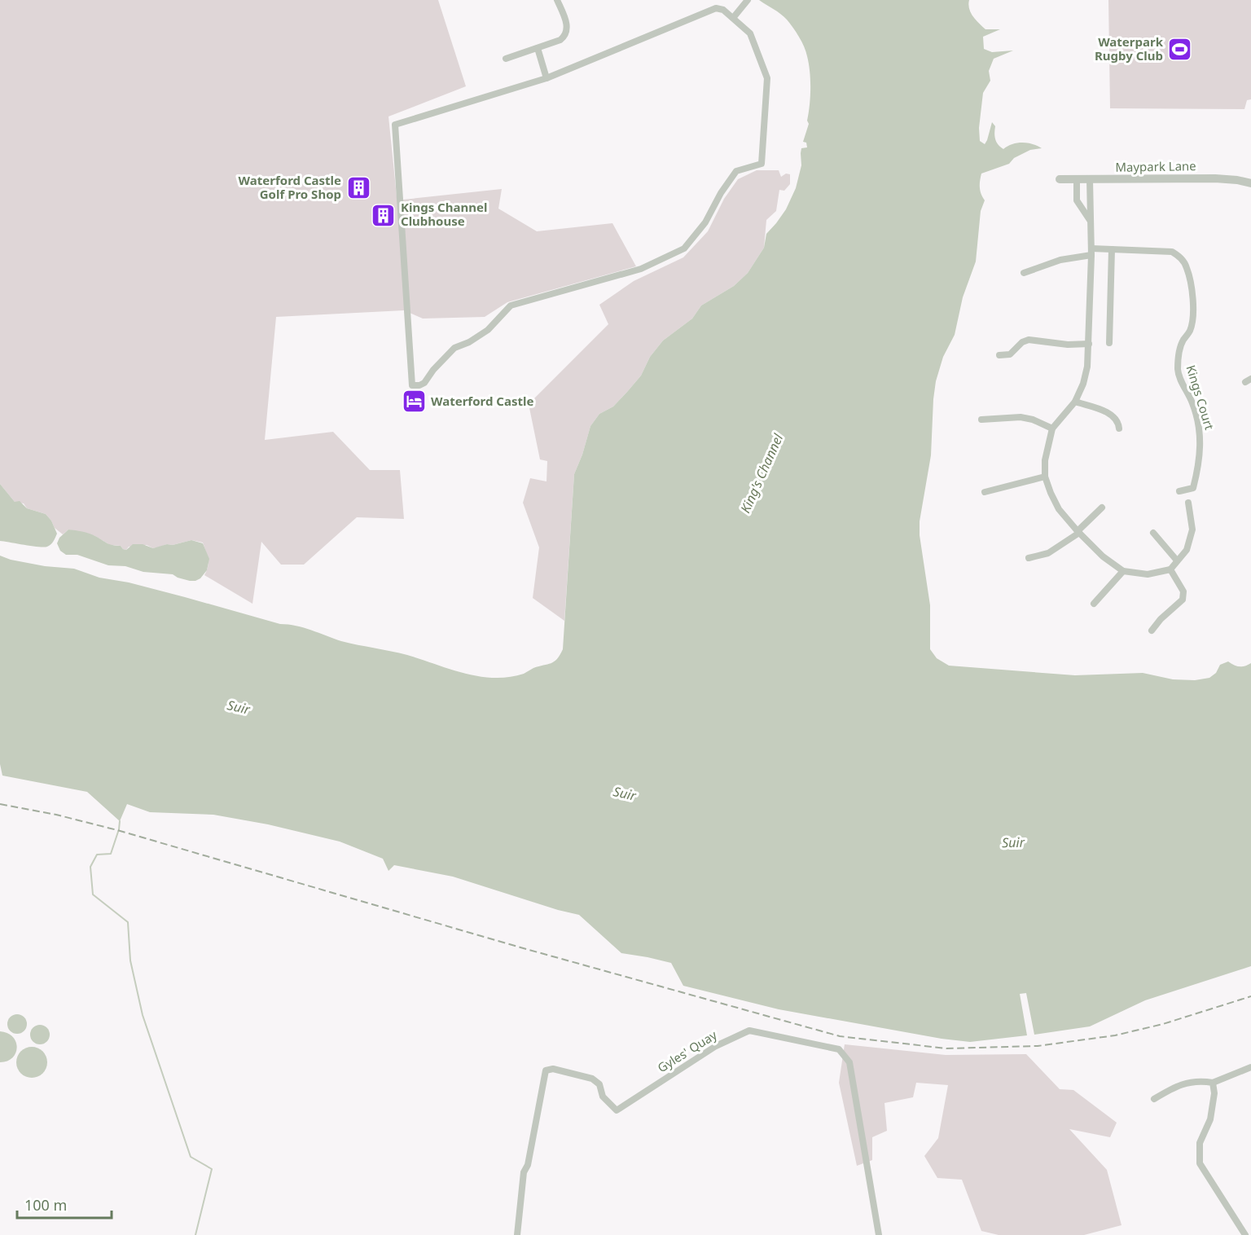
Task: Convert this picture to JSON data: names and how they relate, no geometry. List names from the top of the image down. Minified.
{"streets":{"street":["Maypark Lane","Kings Court","Gyles' Quay"]},"water":["King's Channel","Suir"],"places":{"sports":["Waterpark Rugby Club"],"building":["Waterford Castle Golf Pro Shop","Kings Channel Clubhouse"],"hotel":["Waterford Castle"]},"scale_bar":"100 m"}
